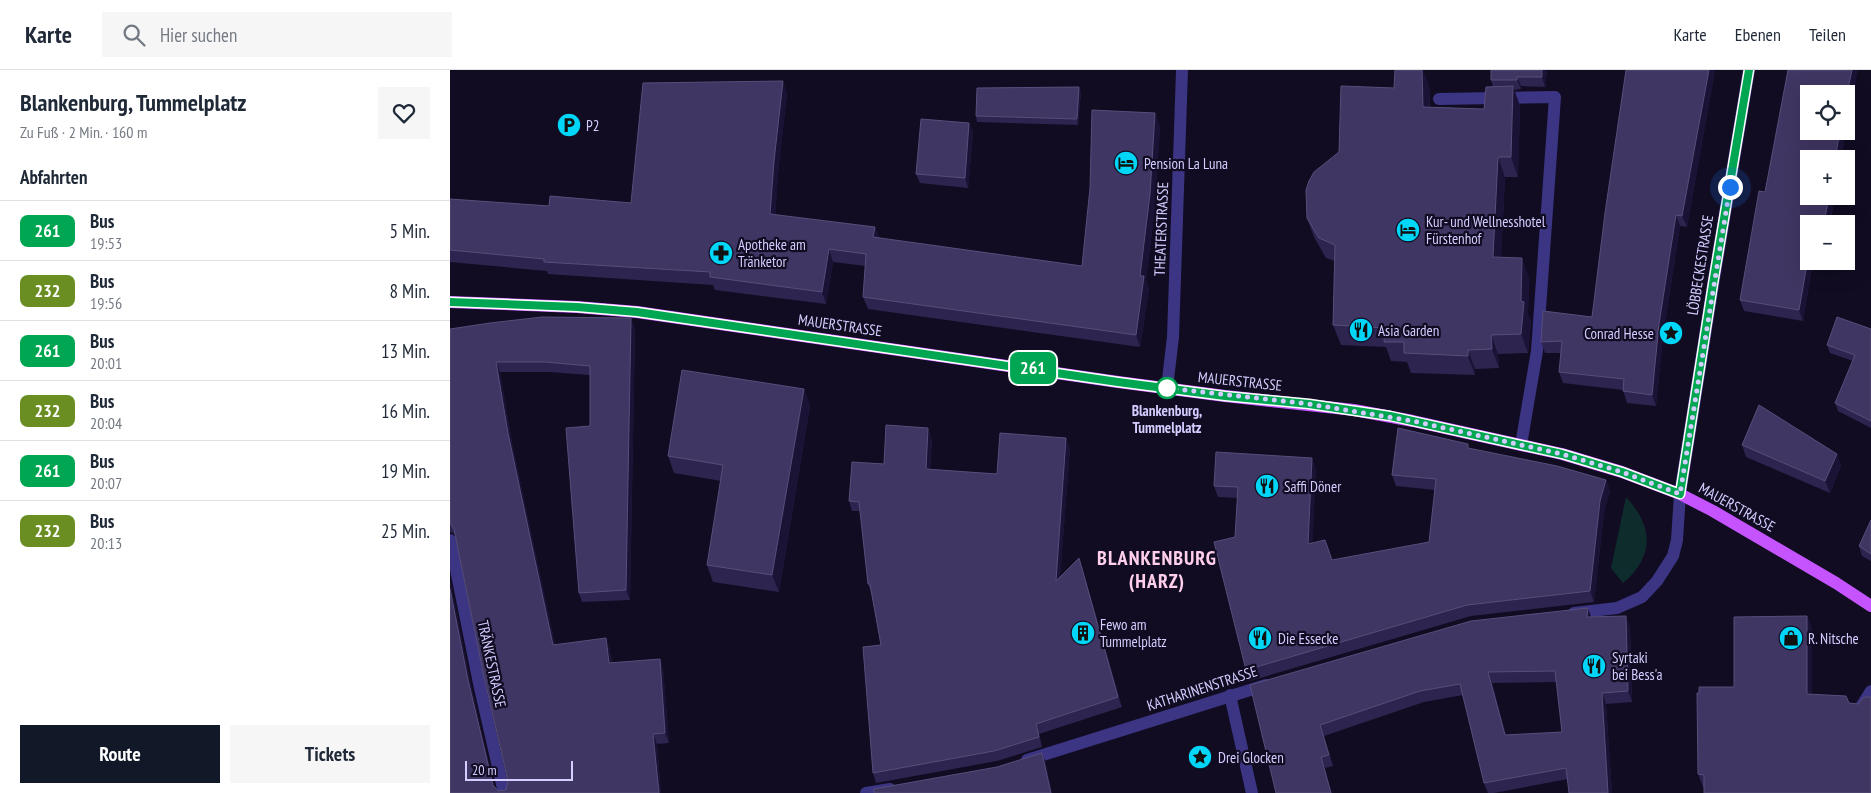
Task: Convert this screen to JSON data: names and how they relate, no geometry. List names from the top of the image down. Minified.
{"streets":{"main road":["MAUERSTRASSE"],"street":["THEATERSTRASSE","LÖBBECKESTRASSE","TRÄNKESTRASSE","KATHARINENSTRASSE"]},"crossings":[["THEATERSTRASSE","MAUERSTRASSE"],["LÖBBECKESTRASSE","MAUERSTRASSE"]],"districts":["BLANKENBURG (HARZ)"],"places":{"parking":["P2"],"hotel":["Pension La Luna","Kur- und Wellnesshotel Fürstenhof"],"pharmacy":["Apotheke am Tränketor"],"restaurant":["Asia Garden","Saffi Döner","Die Essecke","Syrtaki bei Bess'a"],"place":["Conrad Hesse","Drei Glocken"],"other":["Blankenburg, Tummelplatz"],"building":["Fewo am Tummelplatz"],"shop":["R. Nitsche"]},"lines":["bus line 261"],"scale_bar":"20 m","page":{"header":"Karte","search":"Hier suchen","nav":["Karte","Ebenen","Teilen"],"heading":[["Blankenburg, Tummelplatz","Zu Fuß · 2 Min. · 160 m"],"Abfahrten"],"on_map":"261","map_buttons":["+","−"],"list":[{"mark":"261","name":"Bus","note":"19:53","value":"5 Min."},{"mark":"232","name":"Bus","note":"19:56","value":"8 Min."},{"mark":"261","name":"Bus","note":"20:01","value":"13 Min."},{"mark":"232","name":"Bus","note":"20:04","value":"16 Min."},{"mark":"261","name":"Bus","note":"20:07","value":"19 Min."},{"mark":"232","name":"Bus","note":"20:13","value":"25 Min."}],"buttons":["Route","Tickets"],"scale":"20 m"}}
